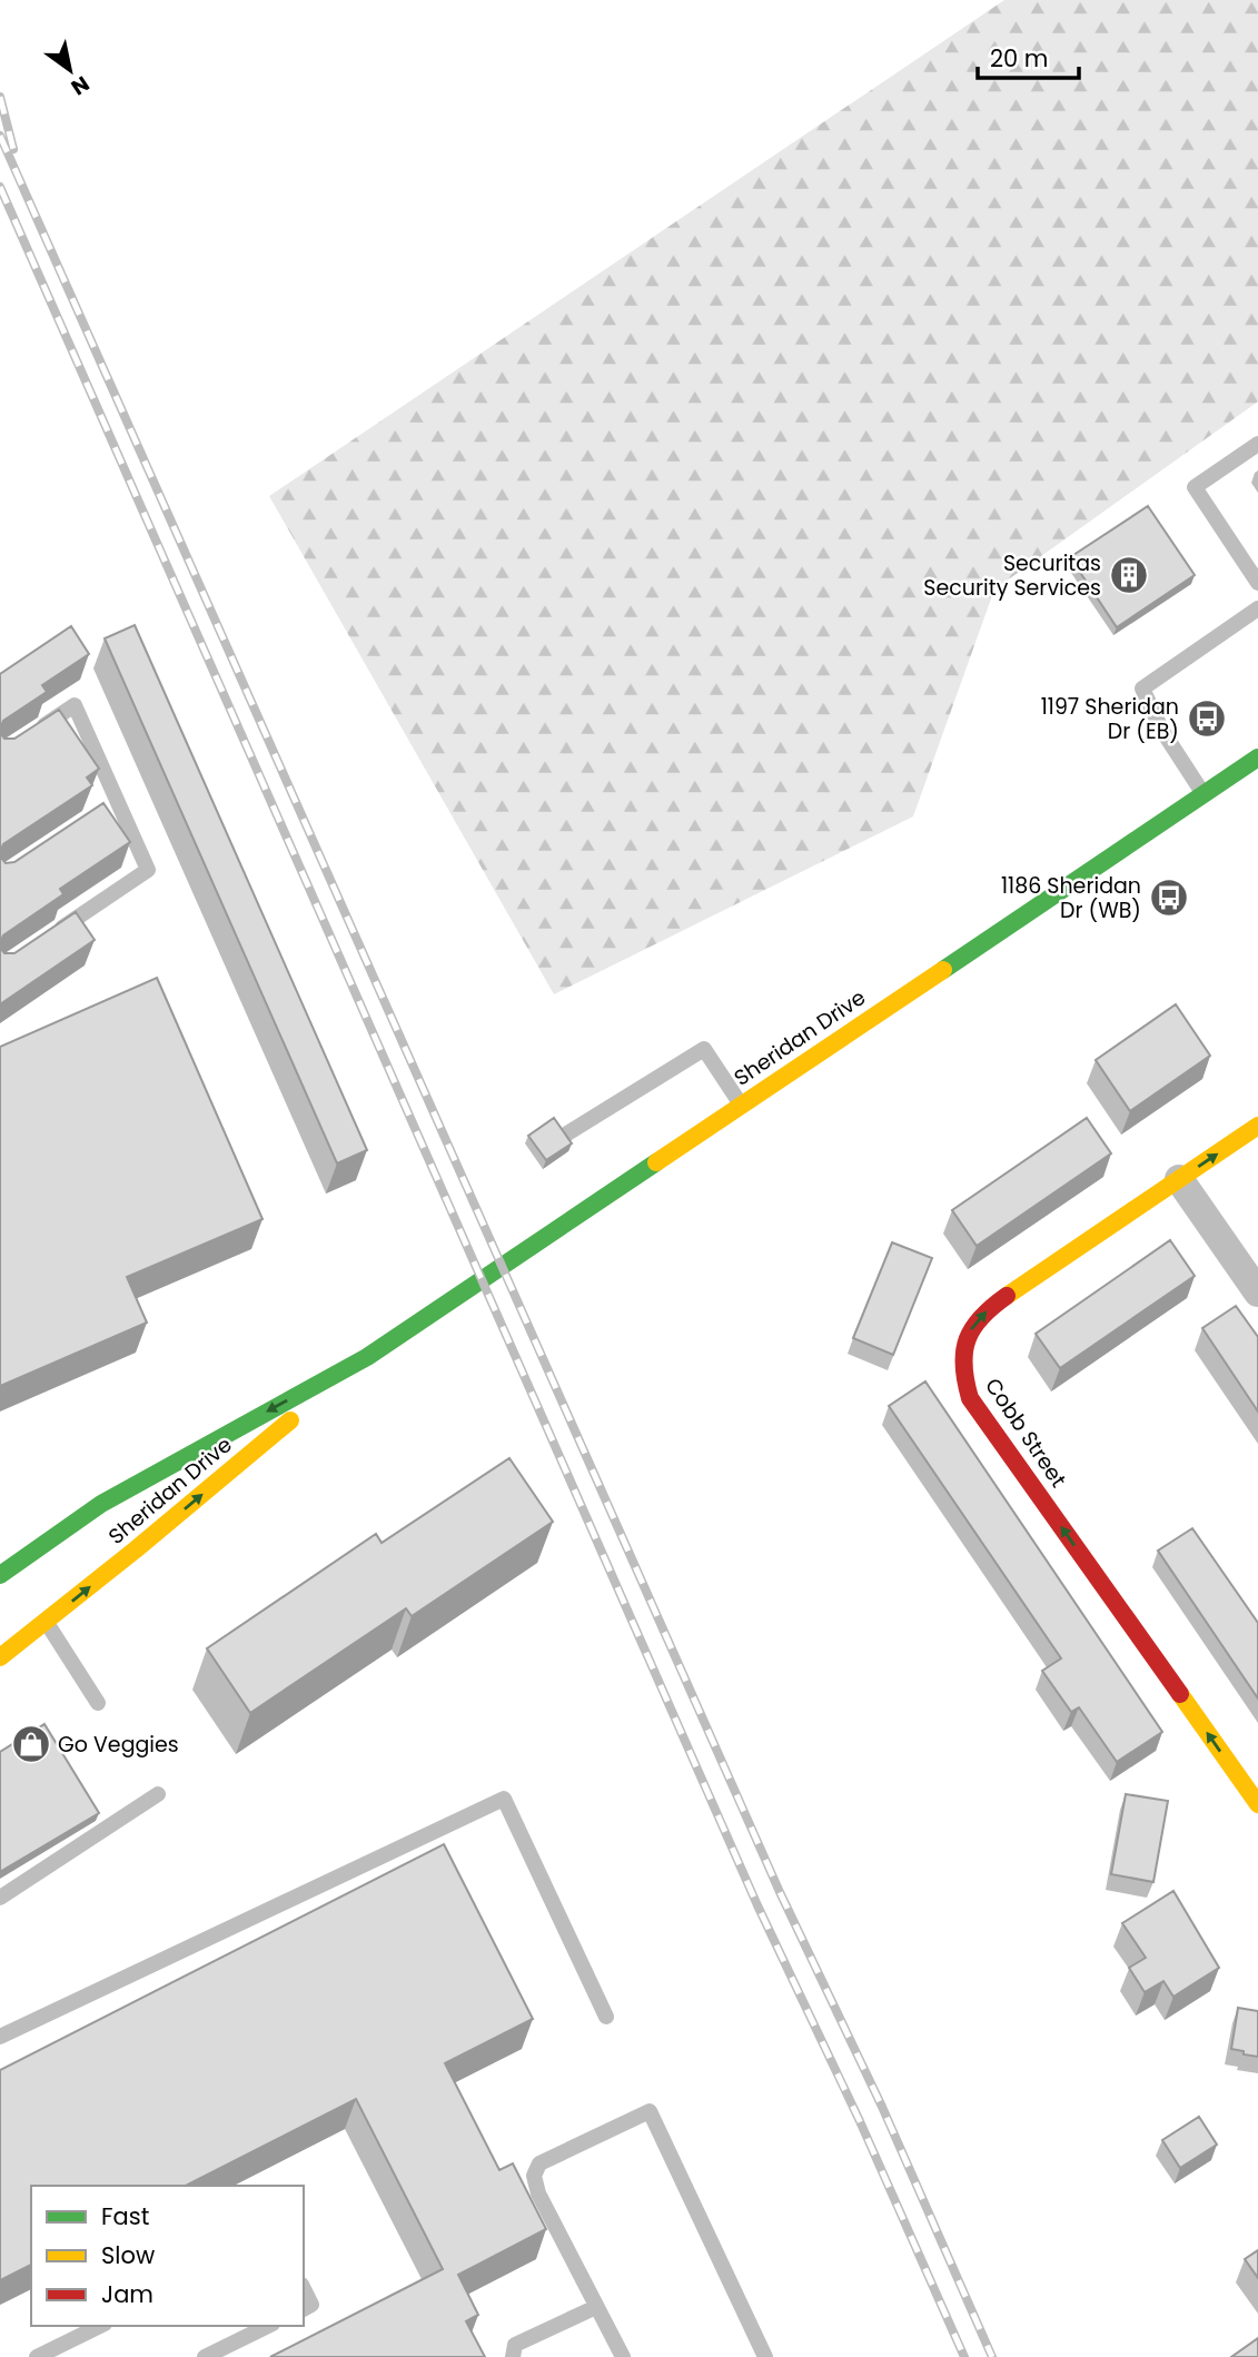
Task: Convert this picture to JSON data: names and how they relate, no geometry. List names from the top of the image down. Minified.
{"streets":{"main road":["Sheridan Drive","Cobb Street"]},"places":{"building":["Securitas Security Services"],"bus stop":["1197 Sheridan Dr (EB)","1186 Sheridan Dr (WB)"],"shop":["Go Veggies"]},"legend":["Fast","Slow","Jam"],"scale_bar":"20 m","north":"bottom right"}
